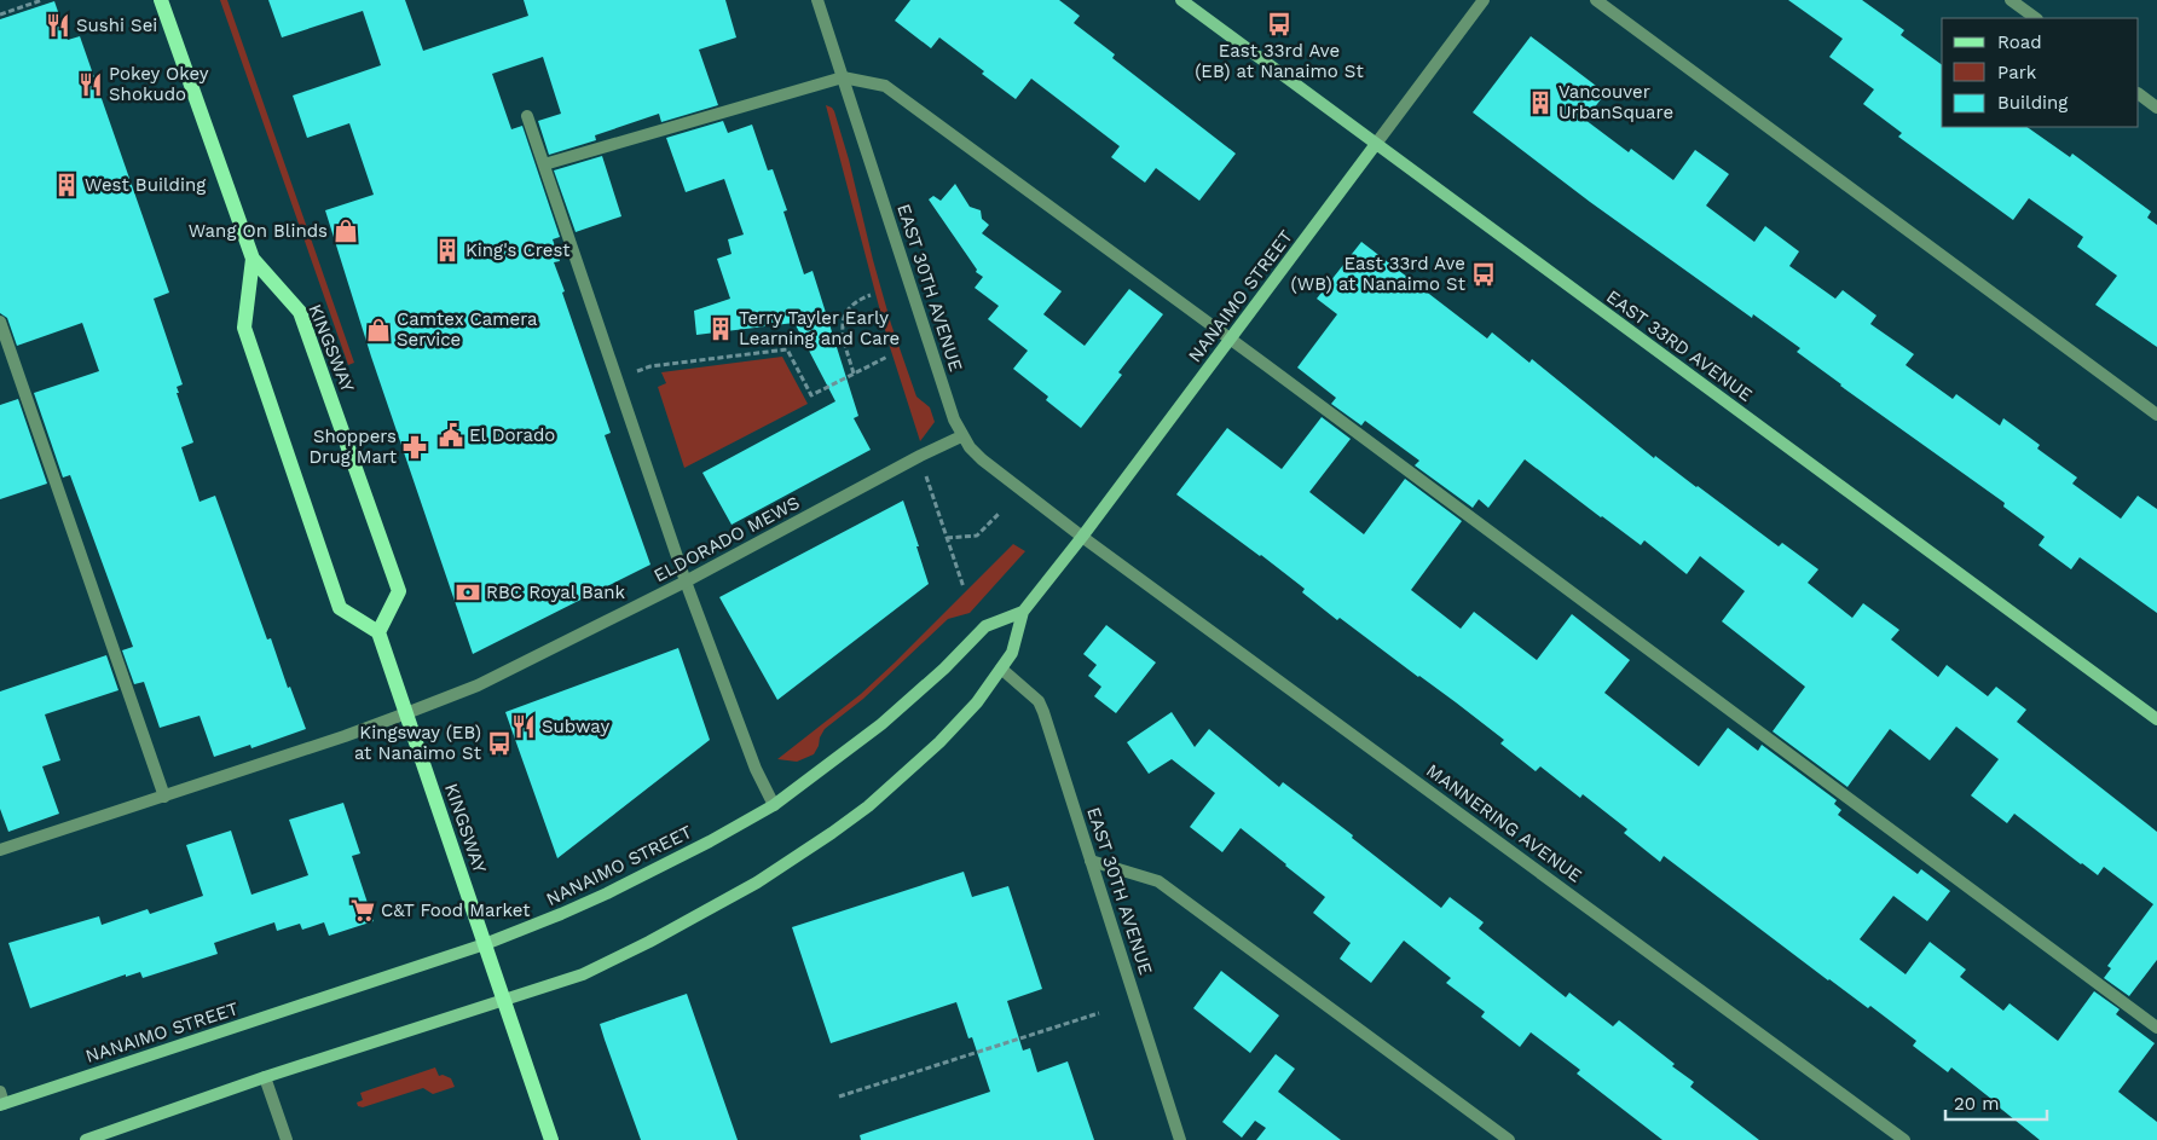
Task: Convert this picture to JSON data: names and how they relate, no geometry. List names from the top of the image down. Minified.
{"streets":{"main road":["KINGSWAY"],"street":["EAST 30TH AVENUE","NANAIMO STREET","EAST 33RD AVENUE","ELDORADO MEWS","MANNERING AVENUE"]},"crossings":[["EAST 30TH AVENUE","NANAIMO STREET"],["EAST 30TH AVENUE","ELDORADO MEWS"],["EAST 30TH AVENUE","MANNERING AVENUE"],["NANAIMO STREET","EAST 33RD AVENUE"],["NANAIMO STREET","KINGSWAY"],["NANAIMO STREET","MANNERING AVENUE"],["KINGSWAY","ELDORADO MEWS"]],"places":{"bus stop":["East 33rd Ave (EB) at Nanaimo St","East 33rd Ave (WB) at Nanaimo St","Kingsway (EB) at Nanaimo St"],"restaurant":["Sushi Sei","Pokey Okey Shokudo","Subway"],"building":["Vancouver UrbanSquare","West Building","King's Crest","Terry Tayler Early Learning and Care"],"shop":["Wang On Blinds","Camtex Camera Service"],"public building":["El Dorado"],"pharmacy":["Shoppers Drug Mart"],"bank":["RBC Royal Bank"],"supermarket":["C&T Food Market"]},"legend":["Road","Park","Building"],"scale_bar":"20 m"}
